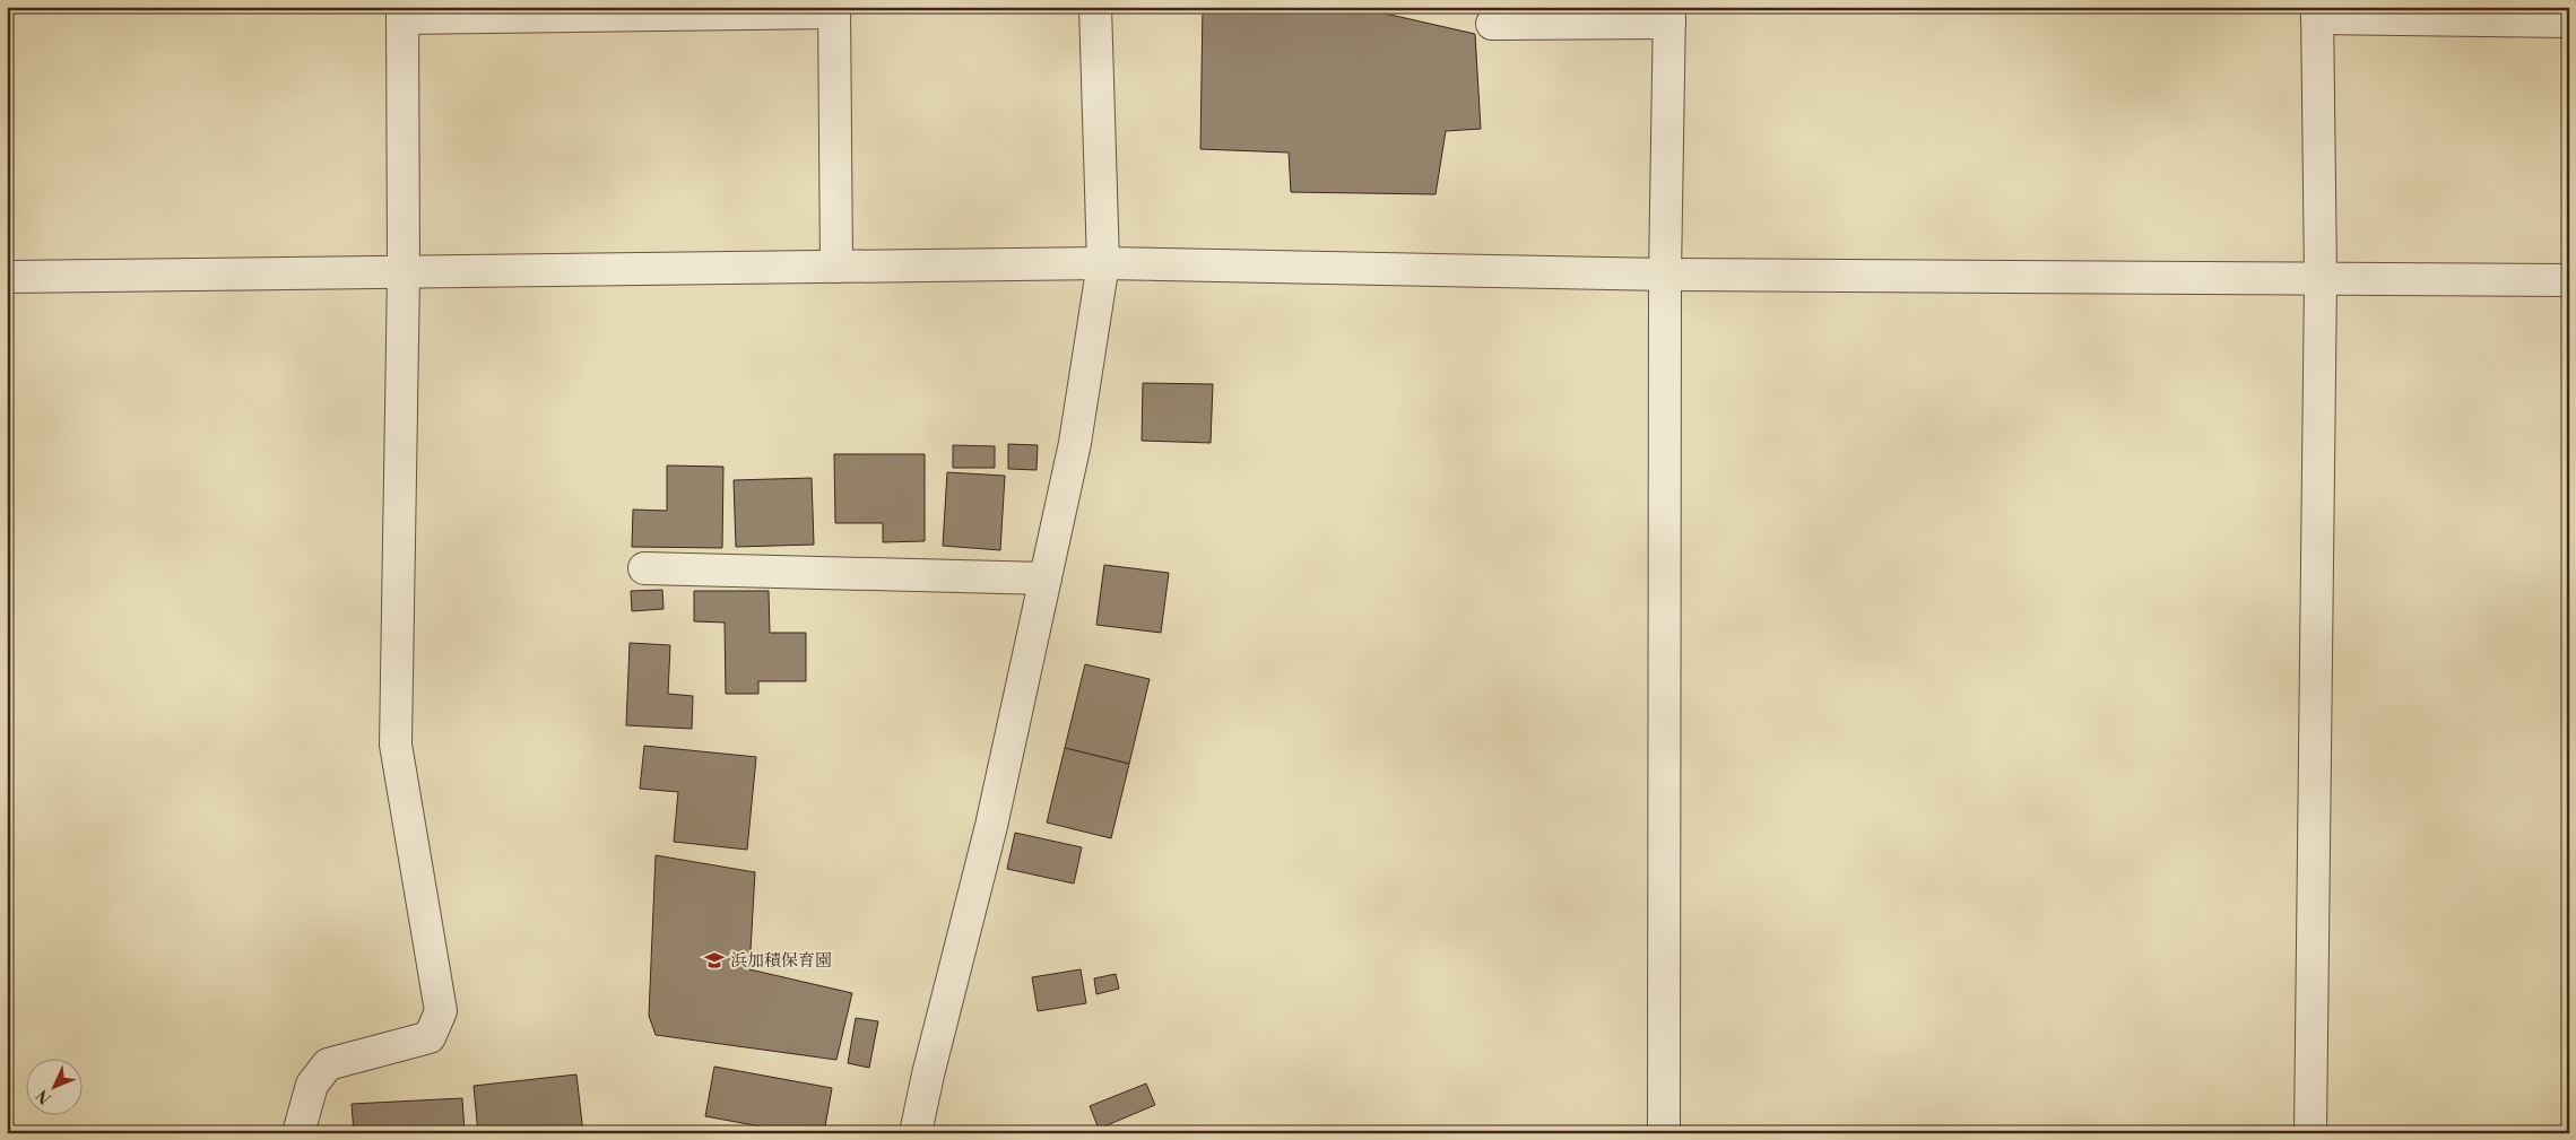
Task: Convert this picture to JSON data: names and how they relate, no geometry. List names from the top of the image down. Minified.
{"places":{"school or university":["浜加積保育園"]},"north":"bottom left"}
